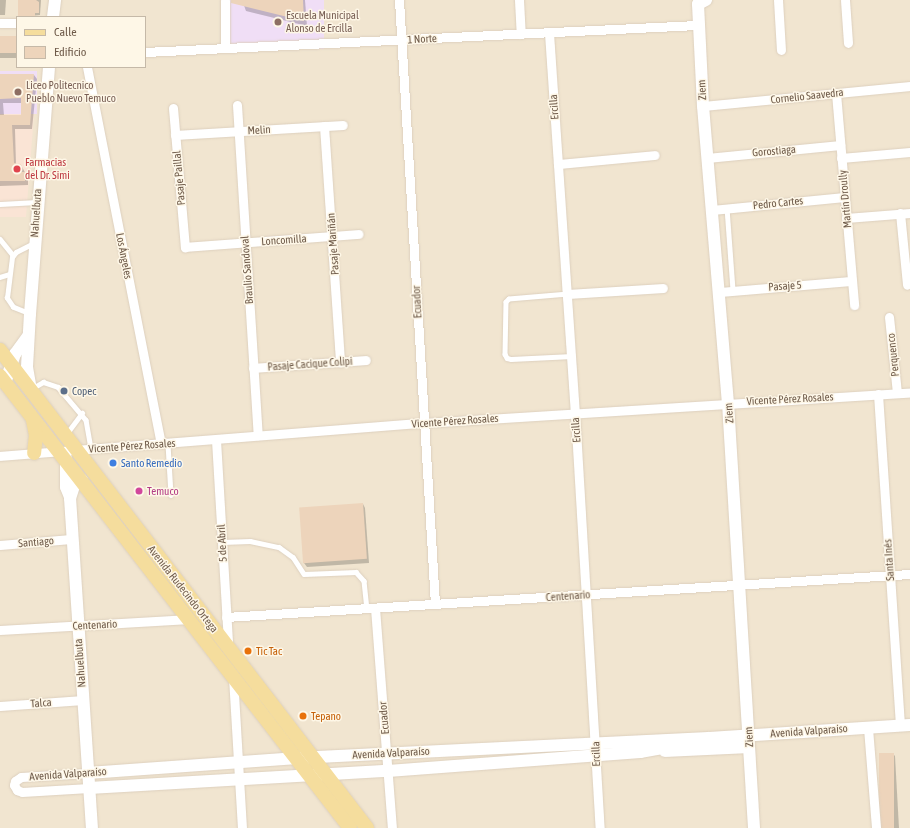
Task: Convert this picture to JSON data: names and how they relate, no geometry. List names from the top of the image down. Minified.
{"streets":{"main road":["Avenida Rudecindo Ortega"],"street":["1 Norte","Ziem","Cornelio Saavedra","Ercilla","Melin","Gorostiaga","Pasaje Paillal","Martín Droully","Pedro Cartes","Nahuelbuta","Loncomilla","Pasaje Mariñán","Los Ángeles","Braulio Sandoval","Pasaje 5","Ecuador","Perquenco","Pasaje Cacique Colipi","Vicente Pérez Rosales","Santiago","5 de Abril","Santa Inés","Centenario","Talca","Avenida Valparaíso"]},"crossings":[["1 Norte","Ziem"],["1 Norte","Ercilla"],["1 Norte","Ecuador"],["Ziem","Cornelio Saavedra"],["Ziem","Gorostiaga"],["Ziem","Pedro Cartes"],["Ziem","Pasaje 5"],["Ziem","Vicente Pérez Rosales"],["Ziem","Centenario"],["Ziem","Avenida Valparaíso"],["Cornelio Saavedra","Martín Droully"],["Ercilla","Vicente Pérez Rosales"],["Ercilla","Centenario"],["Ercilla","Avenida Valparaíso"],["Melin","Pasaje Paillal"],["Melin","Pasaje Mariñán"],["Melin","Braulio Sandoval"],["Gorostiaga","Martín Droully"],["Pasaje Paillal","Loncomilla"],["Martín Droully","Pedro Cartes"],["Martín Droully","Pasaje 5"],["Nahuelbuta","Vicente Pérez Rosales"],["Nahuelbuta","Santiago"],["Nahuelbuta","Avenida Rudecindo Ortega"],["Nahuelbuta","Centenario"],["Nahuelbuta","Talca"],["Nahuelbuta","Avenida Valparaíso"],["Loncomilla","Pasaje Mariñán"],["Loncomilla","Braulio Sandoval"],["Pasaje Mariñán","Pasaje Cacique Colipi"],["Los Ángeles","Vicente Pérez Rosales"],["Braulio Sandoval","Pasaje Cacique Colipi"],["Braulio Sandoval","Vicente Pérez Rosales"],["Ecuador","Vicente Pérez Rosales"],["Ecuador","Centenario"],["Ecuador","Avenida Valparaíso"],["Perquenco","Vicente Pérez Rosales"],["Vicente Pérez Rosales","5 de Abril"],["Vicente Pérez Rosales","Santa Inés"],["Vicente Pérez Rosales","Avenida Rudecindo Ortega"],["5 de Abril","Avenida Rudecindo Ortega"],["5 de Abril","Centenario"],["Santa Inés","Centenario"],["Santa Inés","Avenida Valparaíso"],["Avenida Rudecindo Ortega","Centenario"],["Avenida Rudecindo Ortega","Avenida Valparaíso"]],"places":["Escuela Municipal Alonso de Ercilla","Liceo Politecnico Pueblo Nuevo Temuco","Farmacias del Dr. Simi","Copec","Santo Remedio","Temuco","Tic Tac","Tepano"],"legend":["Calle","Edificio"]}
